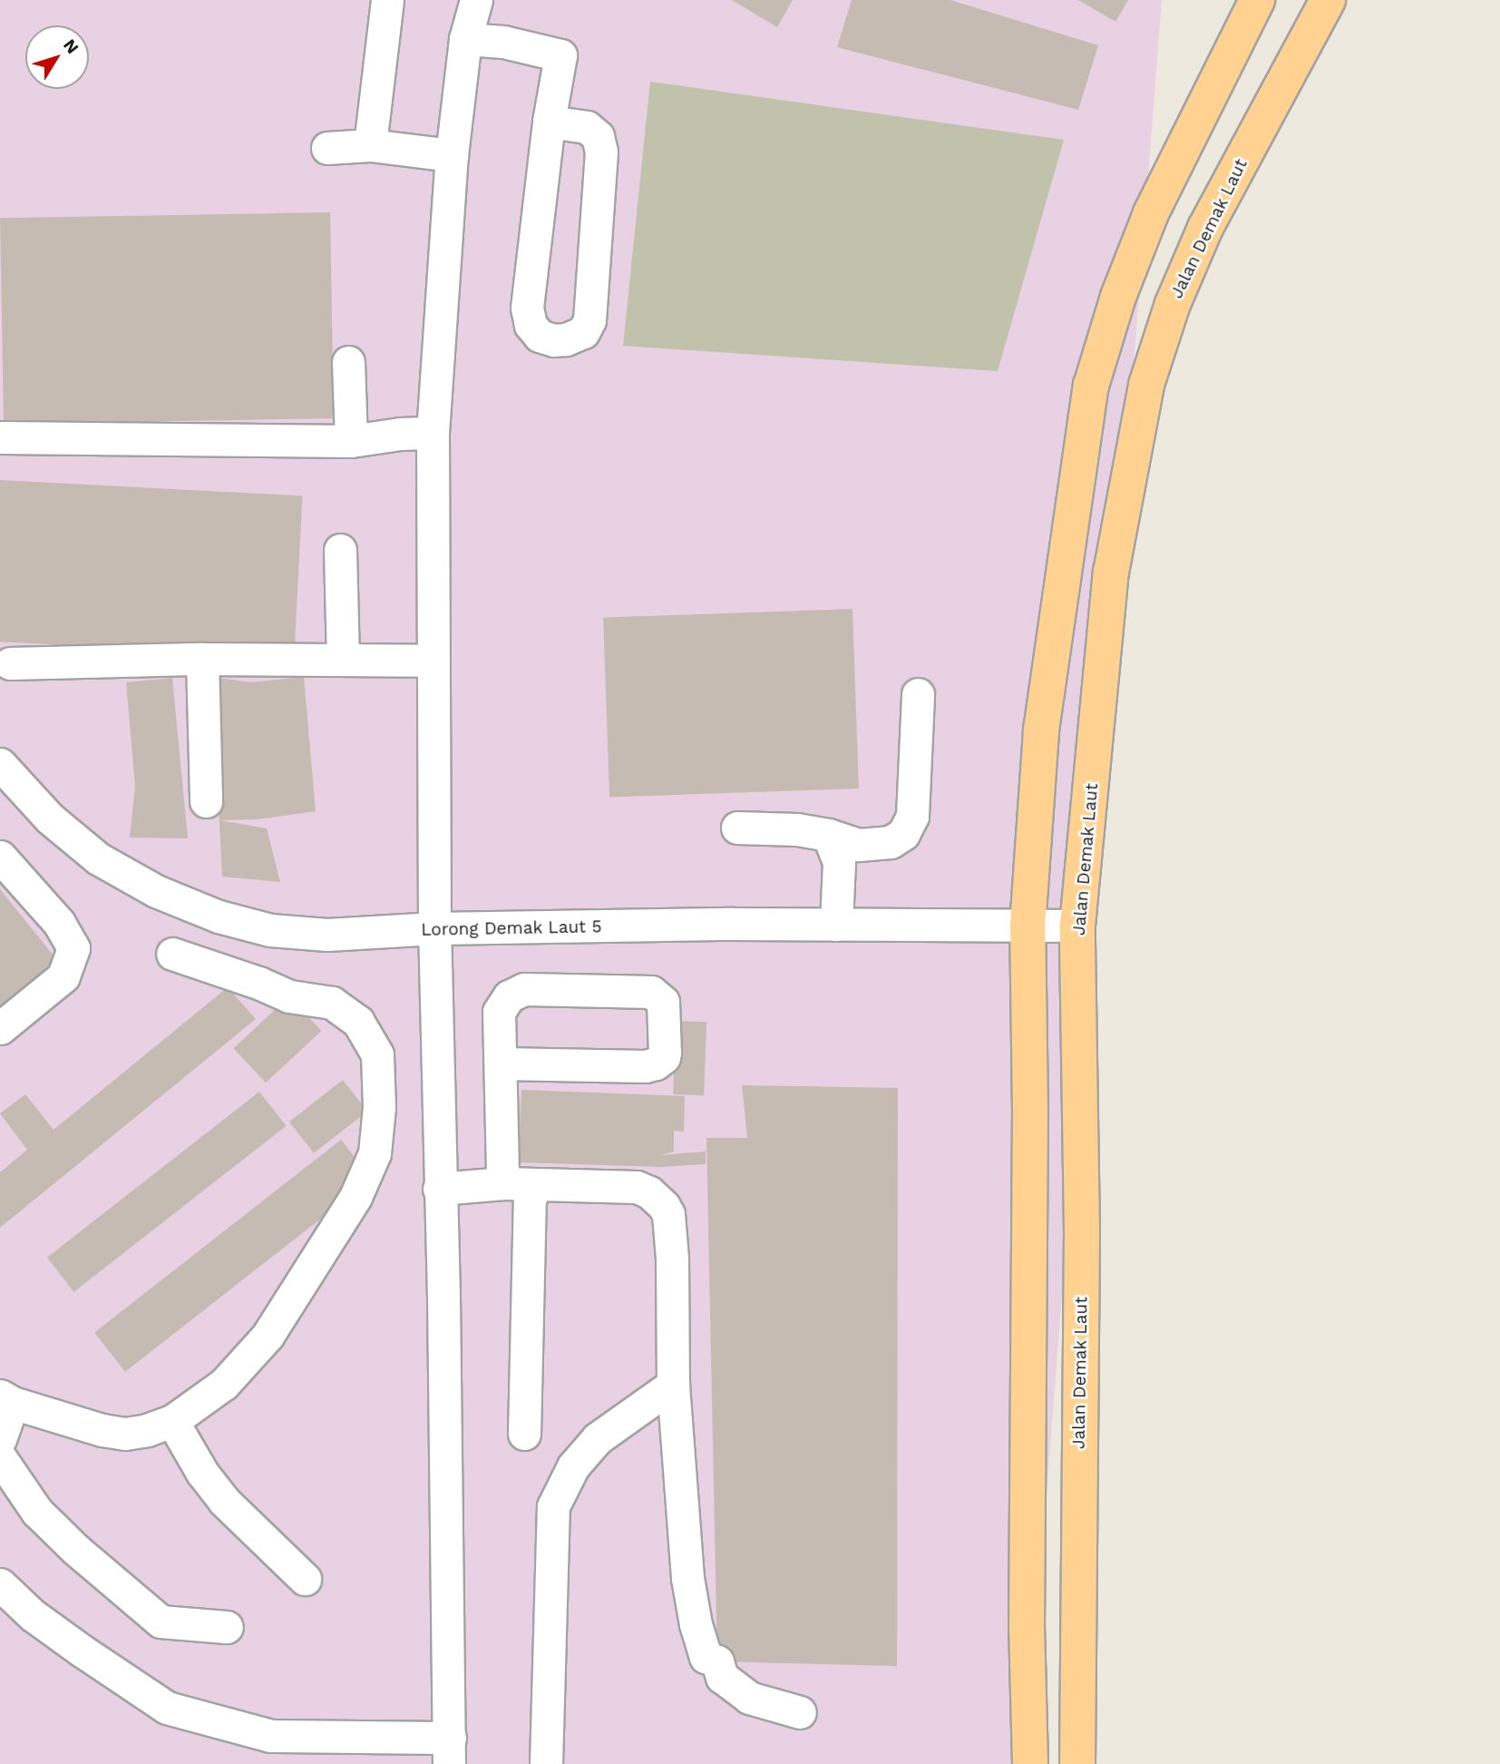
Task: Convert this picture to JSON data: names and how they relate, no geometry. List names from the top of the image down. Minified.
{"streets":{"main road":["Jalan Demak Laut"],"street":["Lorong Demak Laut 5"]},"crossings":[["Jalan Demak Laut","Lorong Demak Laut 5"]],"north":"top right"}
